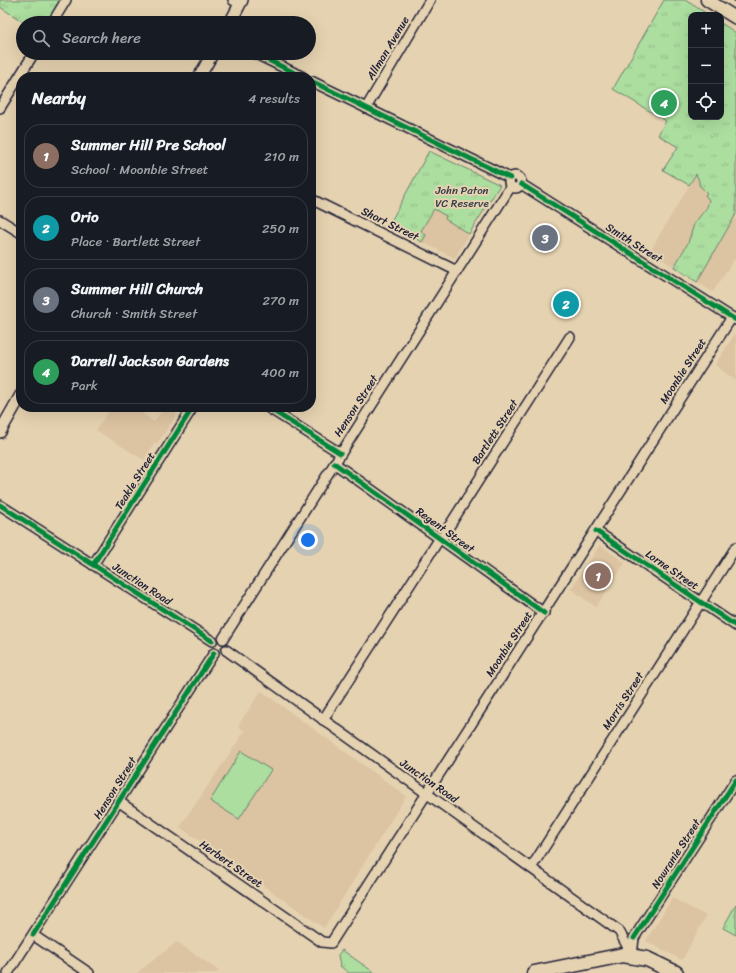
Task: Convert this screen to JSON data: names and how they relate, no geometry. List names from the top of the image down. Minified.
{"streets":{"street":["Allman Avenue","Short Street","Smith Street","Moonbie Street","Henson Street","Bartlett Street","Teakle Street","Regent Street","Lorne Street","Junction Road","Morris Street","Nowranie Street","Herbert Street"]},"crossings":[["Short Street","Henson Street"],["Smith Street","Moonbie Street"],["Smith Street","Henson Street"],["Moonbie Street","Regent Street"],["Moonbie Street","Lorne Street"],["Moonbie Street","Junction Road"],["Moonbie Street","Herbert Street"],["Henson Street","Regent Street"],["Henson Street","Junction Road"],["Henson Street","Herbert Street"],["Bartlett Street","Regent Street"],["Bartlett Street","Junction Road"],["Teakle Street","Junction Road"],["Lorne Street","Morris Street"],["Junction Road","Morris Street"],["Junction Road","Nowranie Street"]],"parks":["John Paton VC Reserve"],"page":{"map_buttons":["+","−"],"search":"Search here","heading":["Nearby","4 results"],"pins":["4","3","2","1"],"list":[{"mark":"1","name":"Summer Hill Pre School","note":"School · Moonbie Street","value":"210 m"},{"mark":"2","name":"Orio","note":"Place · Bartlett Street","value":"250 m"},{"mark":"3","name":"Summer Hill Church","note":"Church · Smith Street","value":"270 m"},{"mark":"4","name":"Darrell Jackson Gardens","note":"Park","value":"400 m"}]}}
